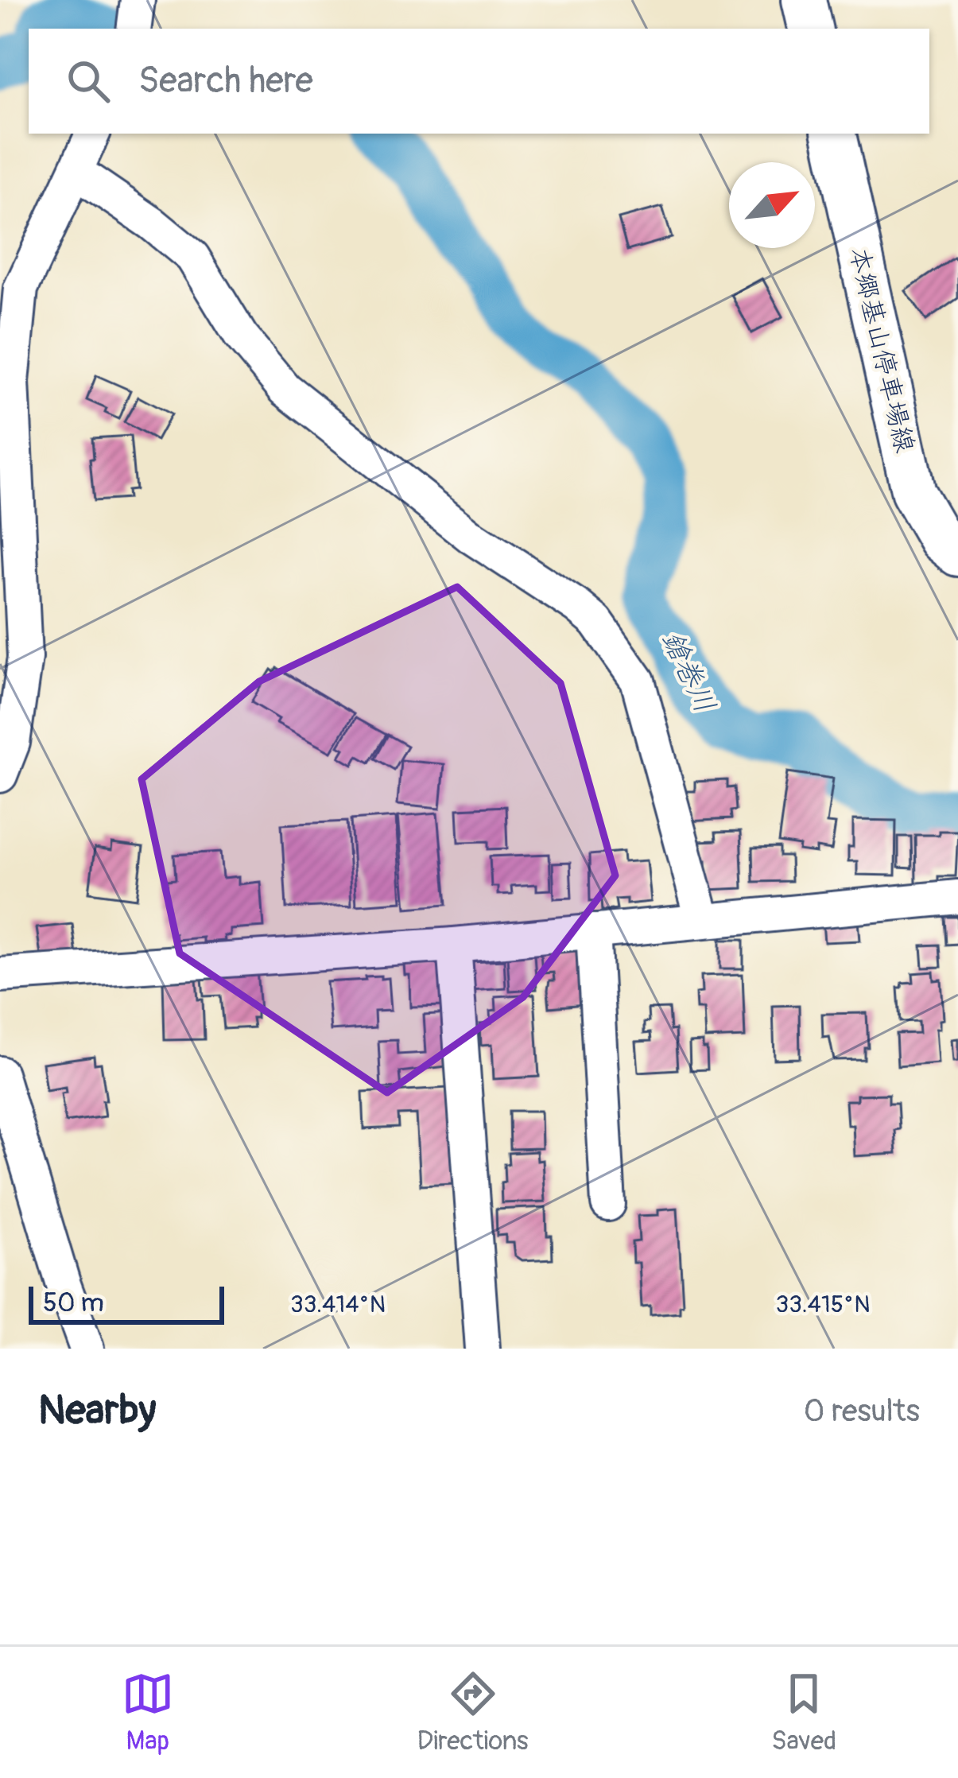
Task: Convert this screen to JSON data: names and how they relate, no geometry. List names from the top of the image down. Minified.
{"streets":{"main road":["本郷基山停車場線"]},"water":["鎗巻川"],"scale_bar":"50 m","north":"top right","page":{"search":"Search here","scale":"50 m","heading":["Nearby","0 results"],"nav":["Map","Directions","Saved"]},"coordinates":["33.414°N","33.415°N"]}
